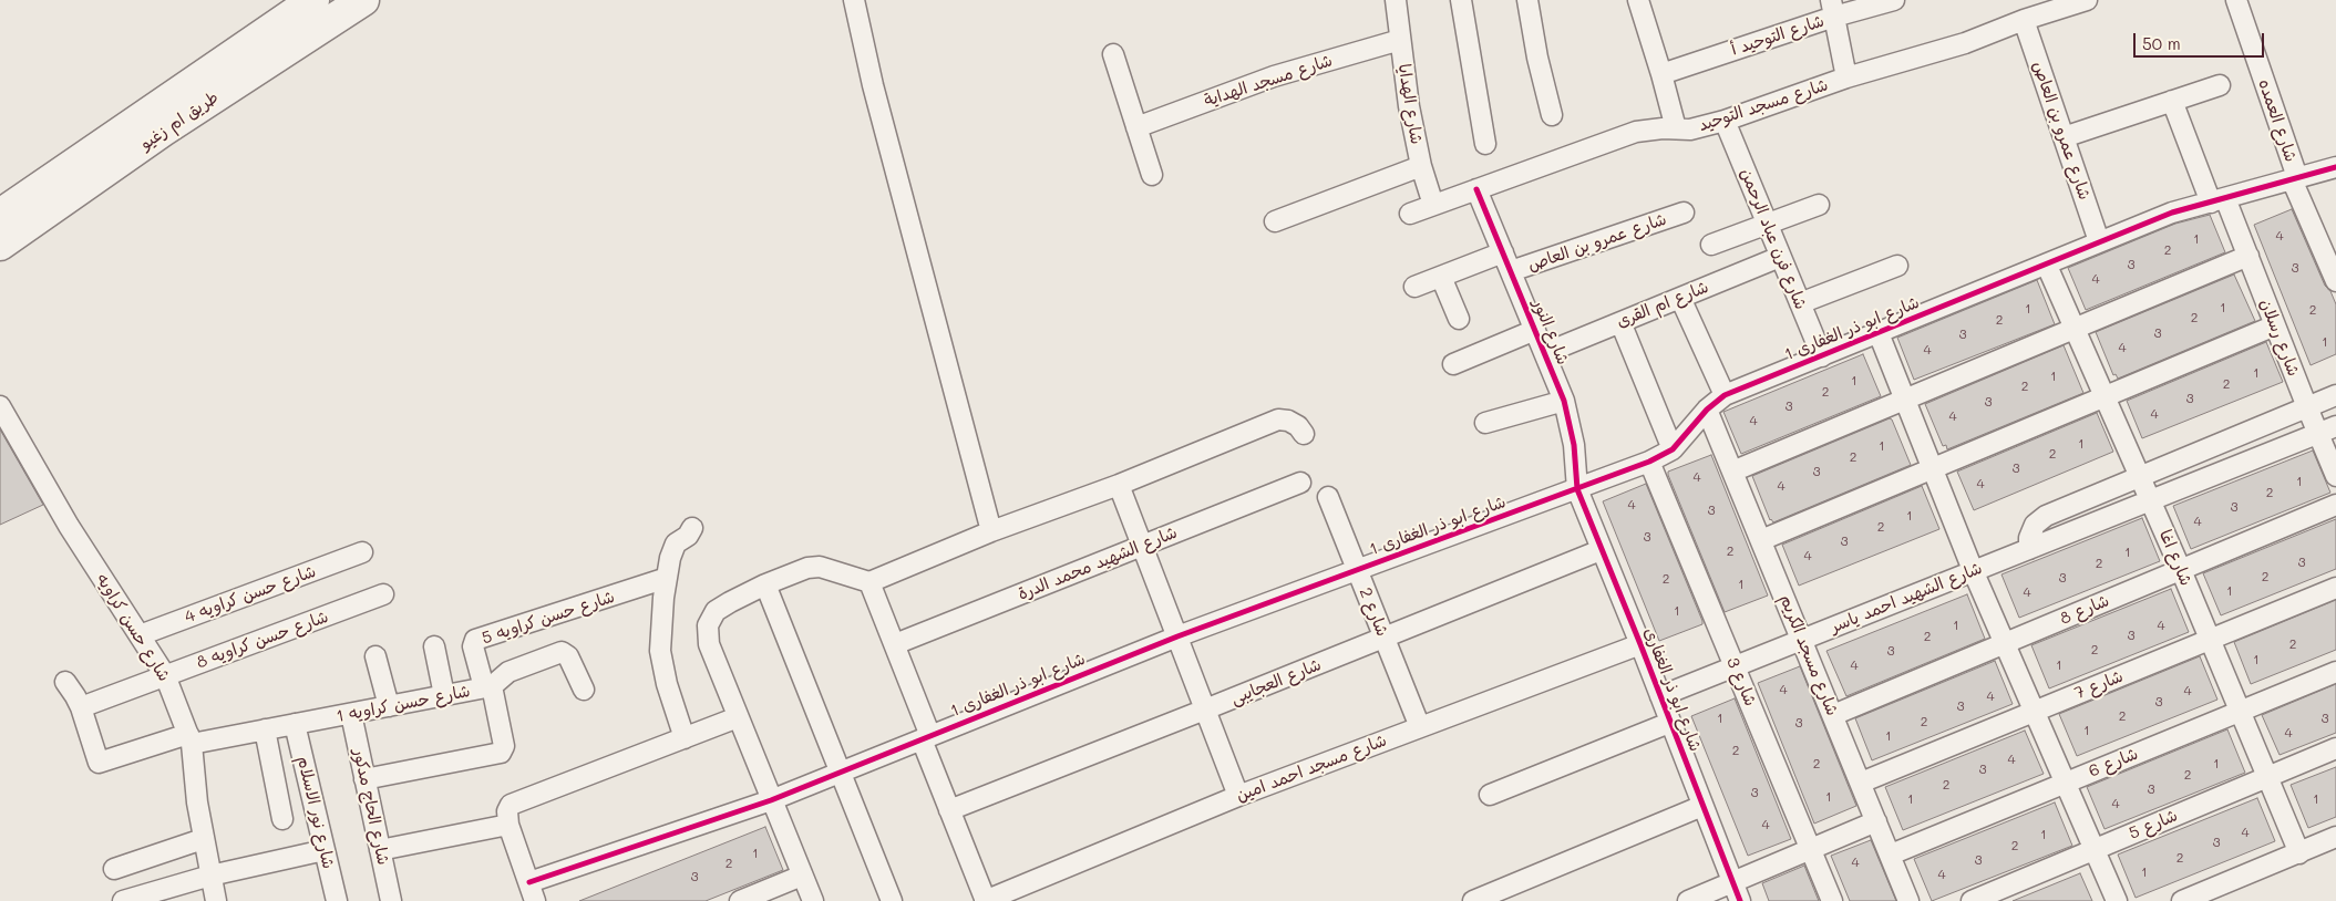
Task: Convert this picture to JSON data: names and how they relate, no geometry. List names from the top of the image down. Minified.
{"streets":{"main road":["طريق ام زغيو"],"street":["شارع التوحيد أ","شارع مسجد الهداية","شارع الهدايا","شارع مسجد التوحيد","شارع العمده","شارع عمرو بن العاص","شارع فرن عباد الرحمن","شارع ام القرى","شارع ابو ذر الغفارى 1","شارع النور","شارع رسلان","شارع اغا","شارع الشهيد محمد الدرة","شارع حسن كراويه 4","شارع الشهيد احمد ياسر","شارع 8","شارع 2","شارع حسن كراويه 5","شارع حسن كراويه","شارع حسن كراويه 8","شارع مسجد الكريم","شارع العجايبى","شارع 3","شارع 7","شارع ابو ذر الغفارى","شارع حسن كراويه 1","شارع 6","شارع مسجد احمد امين","شارع الحاج مدكور","شارع نور الاسلام","شارع 5"]},"crossings":[["شارع مسجد الهداية","شارع الهدايا"],["شارع الهدايا","شارع مسجد التوحيد"],["شارع مسجد التوحيد","شارع عمرو بن العاص"],["شارع مسجد التوحيد","شارع فرن عباد الرحمن"],["شارع مسجد التوحيد","شارع النور"],["شارع العمده","شارع ابو ذر الغفارى 1"],["شارع عمرو بن العاص","شارع ابو ذر الغفارى 1"],["شارع عمرو بن العاص","شارع النور"],["شارع فرن عباد الرحمن","شارع ام القرى"],["شارع فرن عباد الرحمن","شارع ابو ذر الغفارى 1"],["شارع ام القرى","شارع النور"],["شارع ابو ذر الغفارى 1","شارع النور"],["شارع ابو ذر الغفارى 1","شارع رسلان"],["شارع ابو ذر الغفارى 1","شارع اغا"],["شارع ابو ذر الغفارى 1","شارع 2"],["شارع ابو ذر الغفارى 1","شارع مسجد الكريم"],["شارع ابو ذر الغفارى 1","شارع 3"],["شارع ابو ذر الغفارى 1","شارع ابو ذر الغفارى"],["شارع النور","شارع ابو ذر الغفارى"],["شارع رسلان","شارع الشهيد احمد ياسر"],["شارع اغا","شارع الشهيد احمد ياسر"],["شارع اغا","شارع 8"],["شارع اغا","شارع 7"],["شارع اغا","شارع 6"],["شارع اغا","شارع 5"],["شارع حسن كراويه 4","شارع حسن كراويه"],["شارع الشهيد احمد ياسر","شارع مسجد الكريم"],["شارع الشهيد احمد ياسر","شارع 3"],["شارع الشهيد احمد ياسر","شارع ابو ذر الغفارى"],["شارع 8","شارع مسجد الكريم"],["شارع 2","شارع العجايبى"],["شارع 2","شارع مسجد احمد امين"],["شارع حسن كراويه 5","شارع حسن كراويه 1"],["شارع حسن كراويه 5","شارع الحاج مدكور"],["شارع حسن كراويه","شارع حسن كراويه 8"],["شارع حسن كراويه","شارع حسن كراويه 1"],["شارع حسن كراويه 8","شارع حسن كراويه 1"],["شارع مسجد الكريم","شارع 7"],["شارع مسجد الكريم","شارع 6"],["شارع العجايبى","شارع ابو ذر الغفارى"],["شارع ابو ذر الغفارى","شارع مسجد احمد امين"],["شارع حسن كراويه 1","شارع الحاج مدكور"],["شارع حسن كراويه 1","شارع نور الاسلام"]],"house_numbers":["4","1","2","3","3","4","1","1","2","2","2","3","3","1","4","4","1","1","1","2","2","2","3","3","3","4","4","4","1","1","2","2","3","3","4","1","4","4","2","4","3","3","1","4","2","3","3","2","1","4","3","2","2","3","2","1","1","4","1","1","4","3","2","2","2","3","1","4","1","4","4","4","3","3","2","1","3","2","3","1","4","1","2","4","2","1","3","2","2","3","3","1","1","1","4","4","4","1","3","2","1","2","3","4","2","1","4","3"],"scale_bar":"50 m"}
